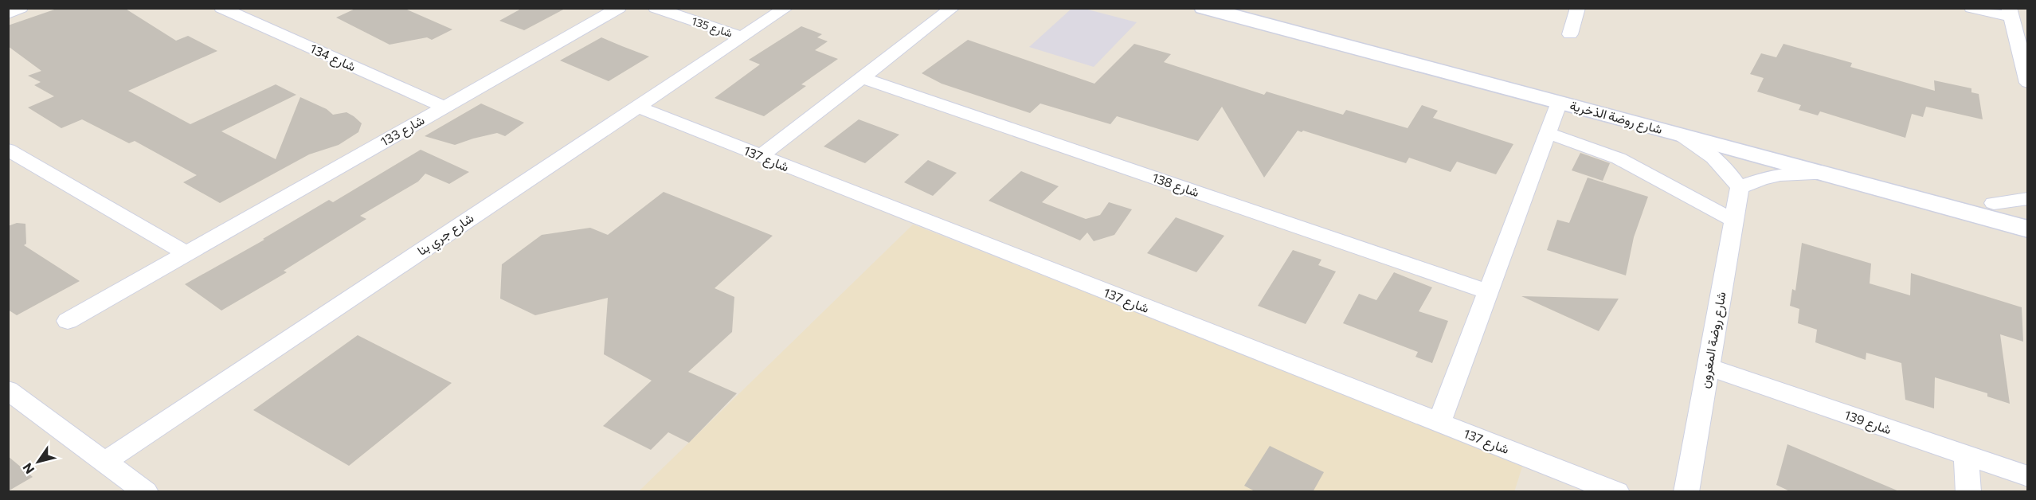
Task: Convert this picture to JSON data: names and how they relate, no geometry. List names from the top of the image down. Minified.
{"streets":{"street":["شارع 135","شارع 134","شارع روضة الذخرية","شارع 133","شارع 137","شارع 138","شارع جري بنا","شارع روضة المغرون","شارع 139"]},"crossings":[["شارع 135","شارع جري بنا"],["شارع 134","شارع 133"],["شارع 137","شارع جري بنا"],["شارع روضة المغرون","شارع 139"]],"north":"bottom left"}
